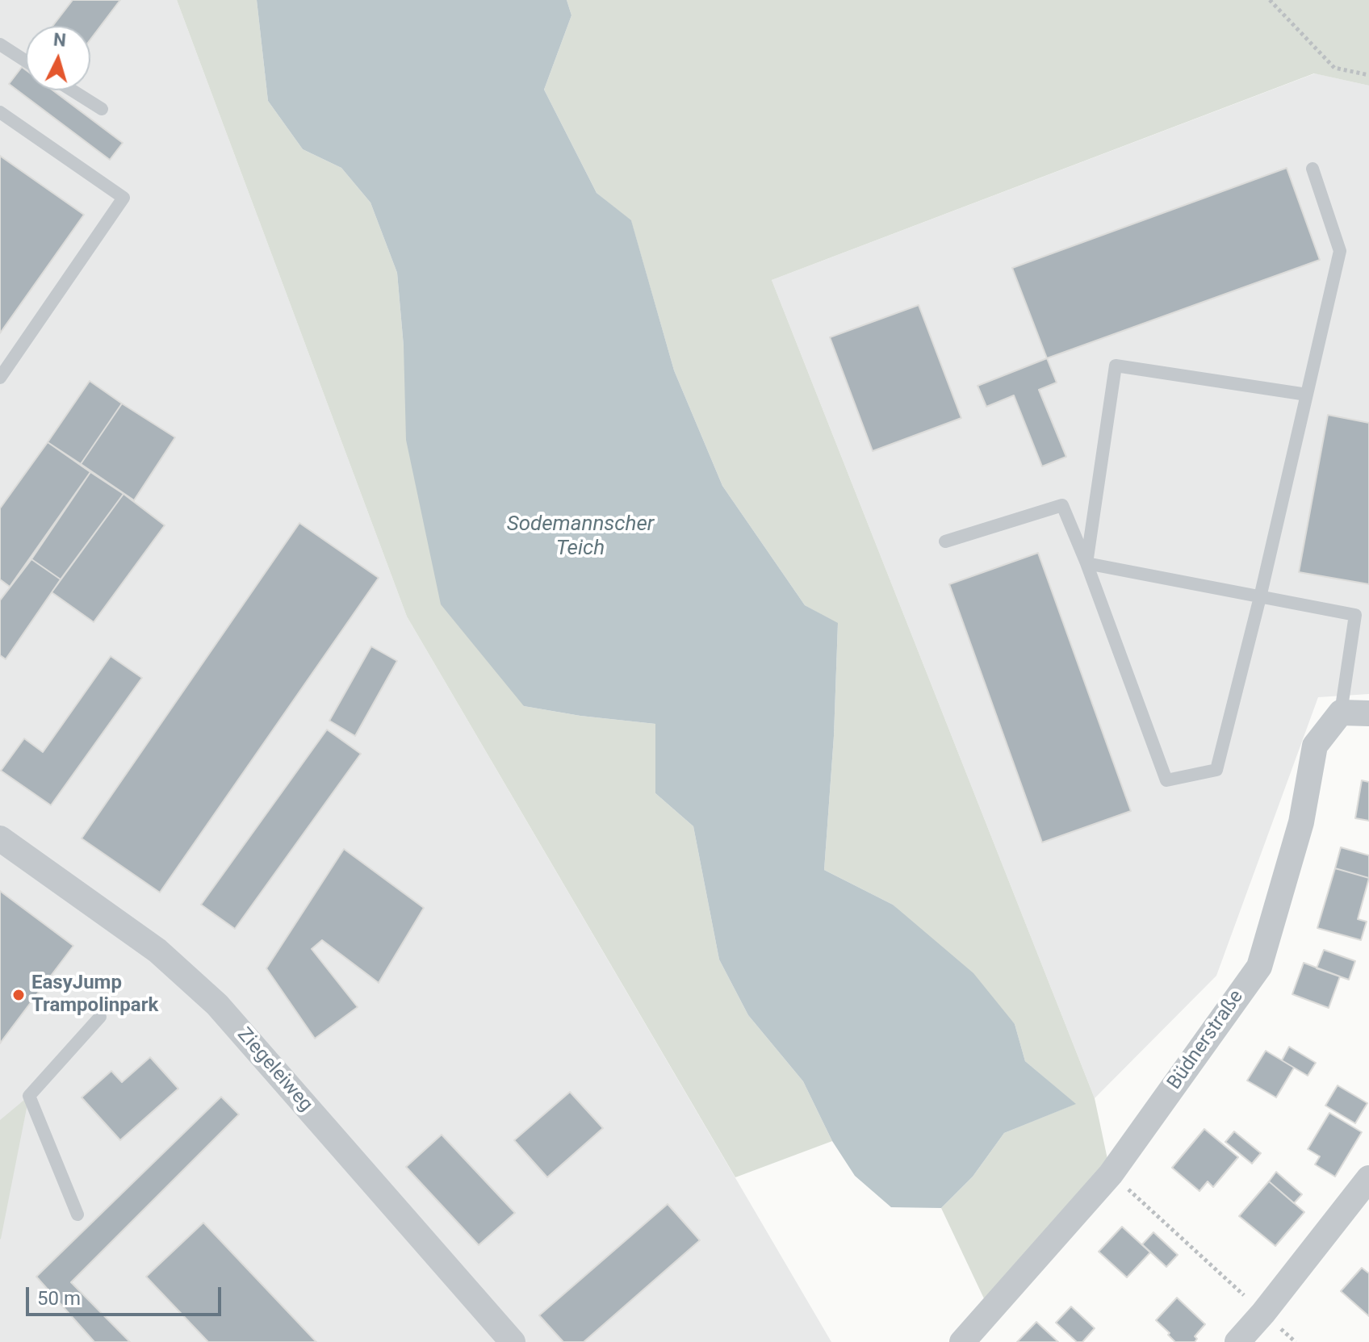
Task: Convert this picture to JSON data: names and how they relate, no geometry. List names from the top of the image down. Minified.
{"streets":{"street":["Büdnerstraße","Ziegeleiweg"]},"water":["Sodemannscher Teich"],"places":["EasyJump Trampolinpark"],"scale_bar":"50 m","north":"top"}
